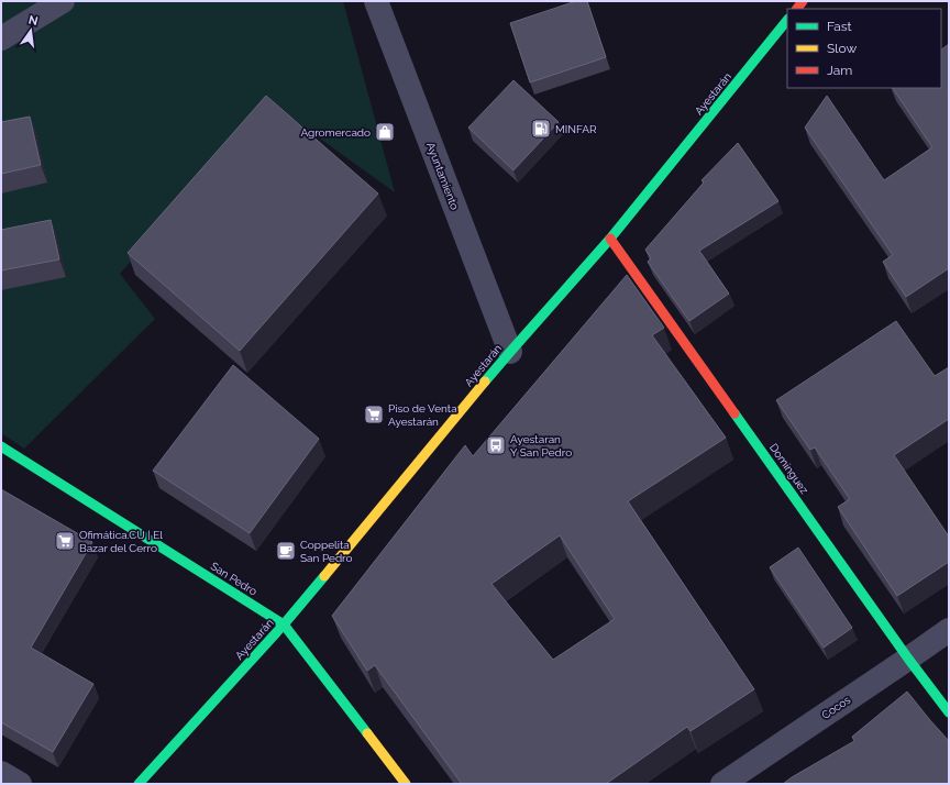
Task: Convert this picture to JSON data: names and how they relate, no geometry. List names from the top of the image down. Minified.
{"streets":{"street":["Ayestarán","Ayuntamiento","Domínguez","San Pedro","Cocos"]},"crossings":[["Ayestarán","Ayuntamiento"],["Ayestarán","Domínguez"],["Ayestarán","San Pedro"],["Domínguez","Cocos"]],"places":{"fuel station":["MINFAR"],"shop":["Agromercado"],"supermarket":["Piso de Venta Ayestarán","Ofimática.CU | El Bazar del Cerro"],"bus stop":["Ayestaran Y San Pedro"],"cafe":["Coppelita San Pedro"]},"legend":["Fast","Slow","Jam"],"north":"top"}
